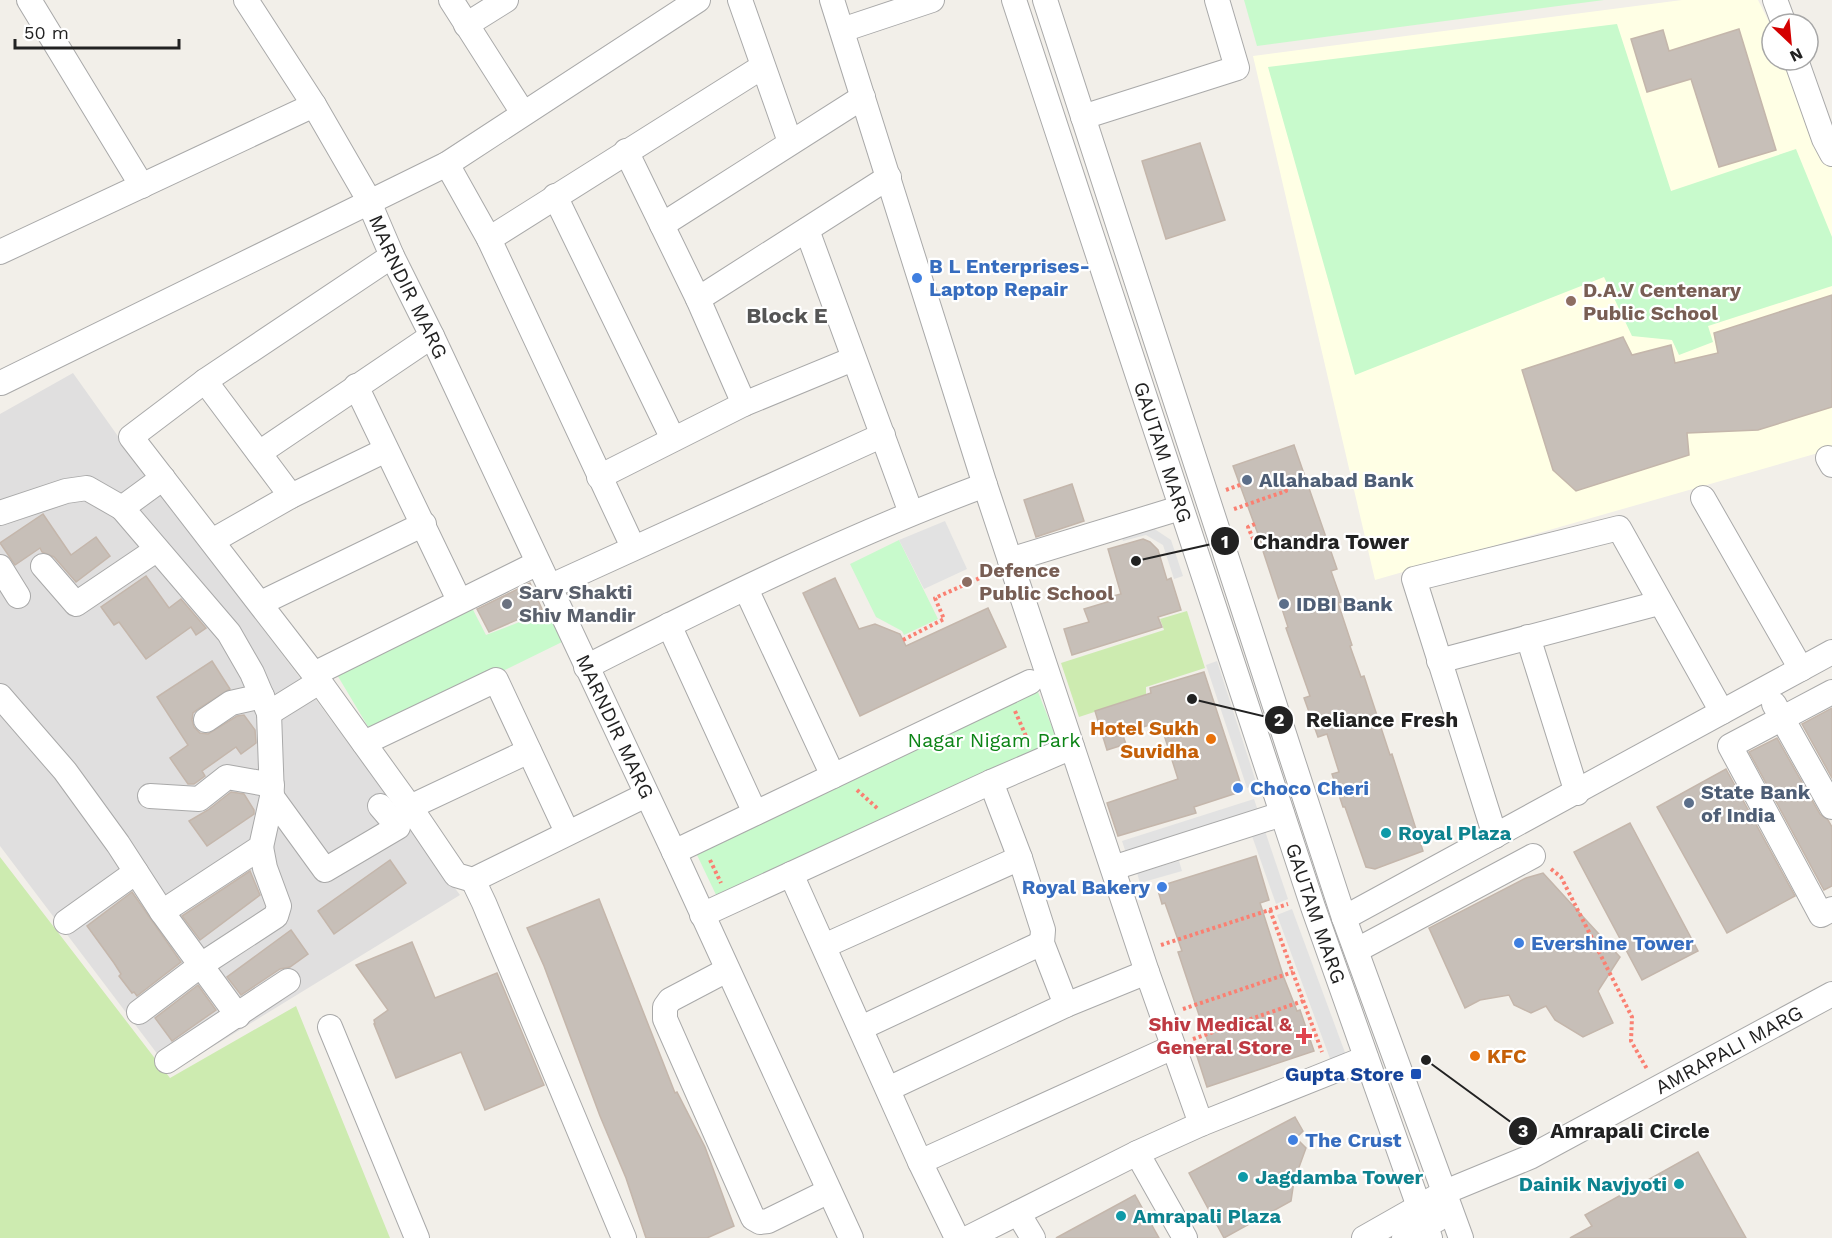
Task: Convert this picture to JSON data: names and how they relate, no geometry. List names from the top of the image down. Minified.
{"streets":{"street":["MARNDIR MARG","GAUTAM MARG","AMRAPALI MARG"]},"crossings":[["GAUTAM MARG","AMRAPALI MARG"]],"districts":["Block E"],"parks":["Nagar Nigam Park"],"places":{"other":["B L Enterprises- Laptop Repair","D.A.V Centenary Public School","Allahabad Bank","Chandra Tower","Defence Public School","Sarv Shakti Shiv Mandir","IDBI Bank","Reliance Fresh","Hotel Sukh Suvidha","Choco Cheri","State Bank of India","Royal Plaza","Royal Bakery","Evershine Tower","KFC","Amrapali Circle","The Crust","Jagdamba Tower","Dainik Navjyoti","Amrapali Plaza"],"health":["Shiv Medical & General Store"],"transit":["Gupta Store"]},"scale_bar":"50 m","north":"bottom right"}
